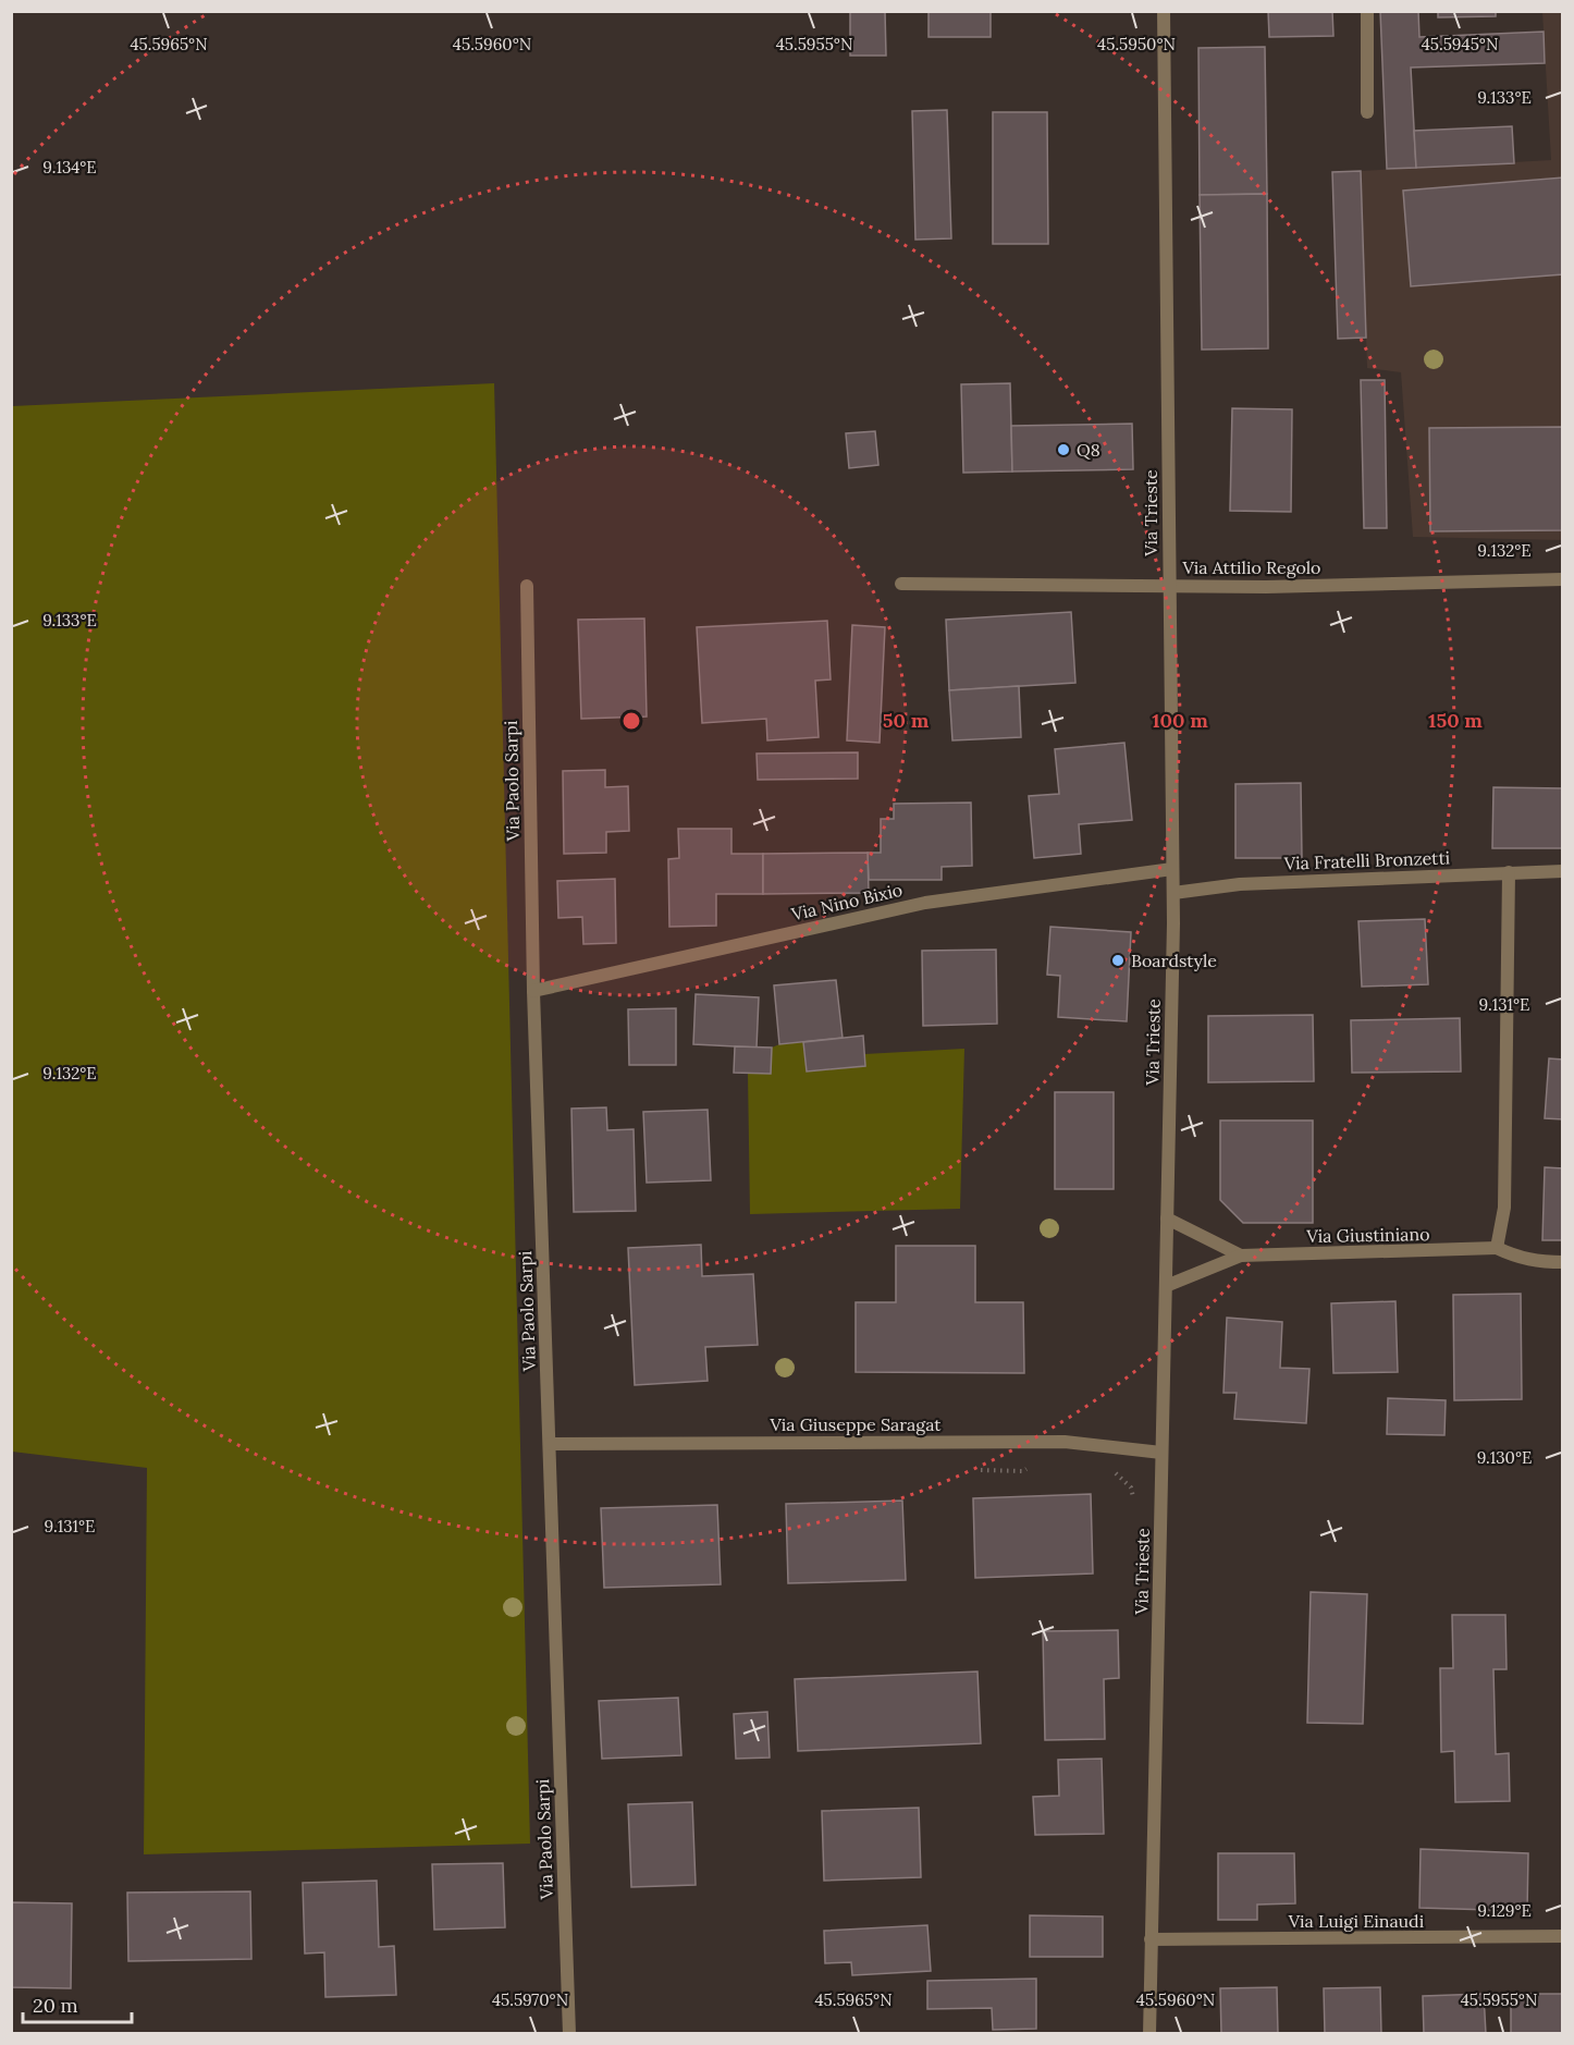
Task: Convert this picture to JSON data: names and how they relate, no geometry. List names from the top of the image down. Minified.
{"streets":{"street":["Via Trieste","Via Attilio Regolo","Via Paolo Sarpi","Via Fratelli Bronzetti","Via Nino Bixio","Via Giustiniano","Via Giuseppe Saragat","Via Luigi Einaudi"]},"crossings":[["Via Trieste","Via Attilio Regolo"],["Via Trieste","Via Fratelli Bronzetti"],["Via Trieste","Via Nino Bixio"],["Via Trieste","Via Giustiniano"],["Via Trieste","Via Giuseppe Saragat"],["Via Trieste","Via Luigi Einaudi"],["Via Paolo Sarpi","Via Nino Bixio"],["Via Paolo Sarpi","Via Giuseppe Saragat"]],"places":["Q8","Boardstyle"],"scale_bar":"20 m","coordinates":["45.5965°N","45.5960°N","45.5955°N","45.5950°N","45.5945°N","9.133°E","9.134°E","9.132°E","9.131°E","9.130°E","9.129°E","45.5970°N"],"rings":["50 m","100 m","150 m"]}
